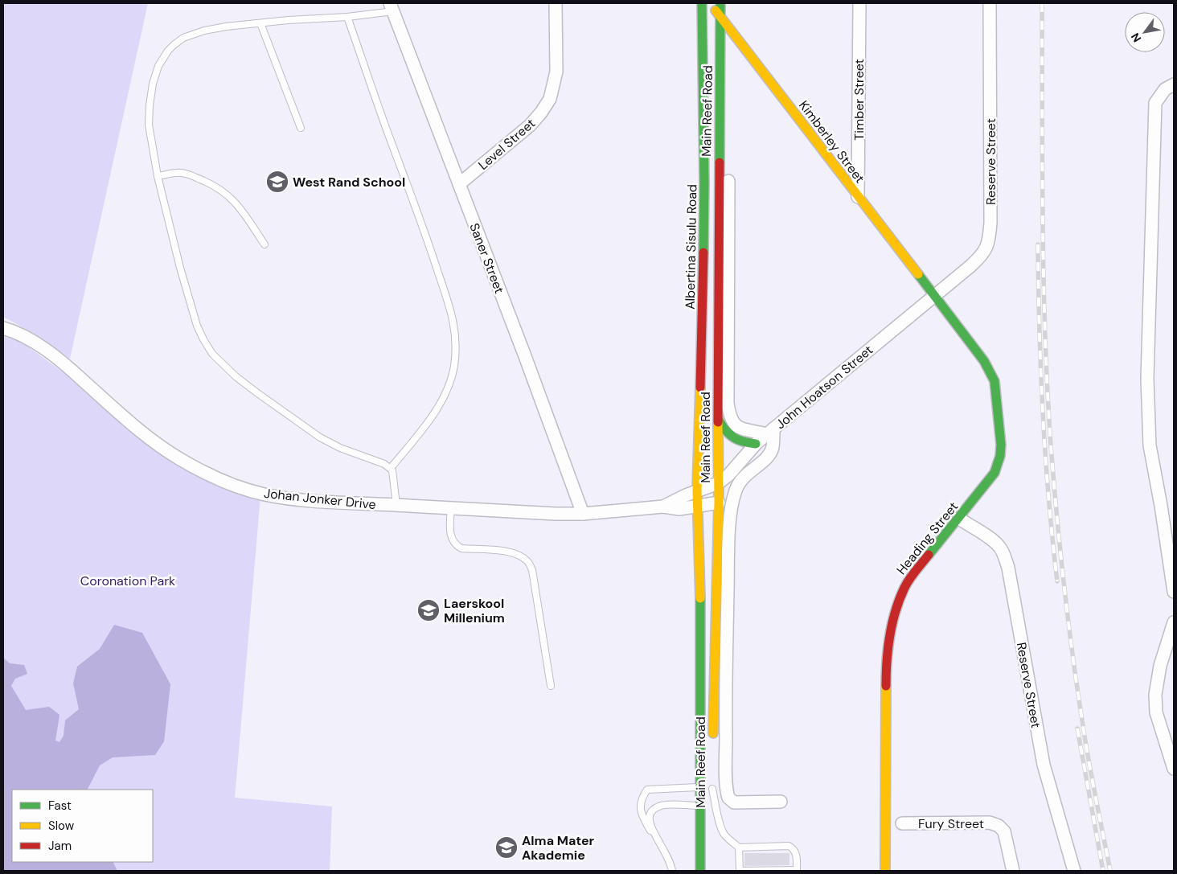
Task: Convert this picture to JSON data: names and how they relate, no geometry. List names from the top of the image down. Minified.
{"streets":{"main road":["Main Reef Road","Kimberley Street","Albertina Sisulu Road","Heading Street"],"street":["Timber Street","Level Street","Reserve Street","Saner Street","John Hoatson Street","Johan Jonker Drive","Fury Street"]},"crossings":[["Timber Street","Kimberley Street"],["Main Reef Road","Kimberley Street"],["Main Reef Road","Albertina Sisulu Road"],["Main Reef Road","John Hoatson Street"],["Main Reef Road","Johan Jonker Drive"],["Kimberley Street","Reserve Street"],["Kimberley Street","John Hoatson Street"],["Kimberley Street","Heading Street"],["Level Street","Saner Street"],["Reserve Street","John Hoatson Street"],["Reserve Street","Heading Street"],["Albertina Sisulu Road","Johan Jonker Drive"],["Saner Street","Johan Jonker Drive"],["John Hoatson Street","Johan Jonker Drive"],["John Hoatson Street","Heading Street"]],"parks":["Coronation Park"],"places":{"school or university":["West Rand School","Laerskool Millenium","Alma Mater Akademie"]},"legend":["Fast","Slow","Jam"],"north":"bottom left"}
